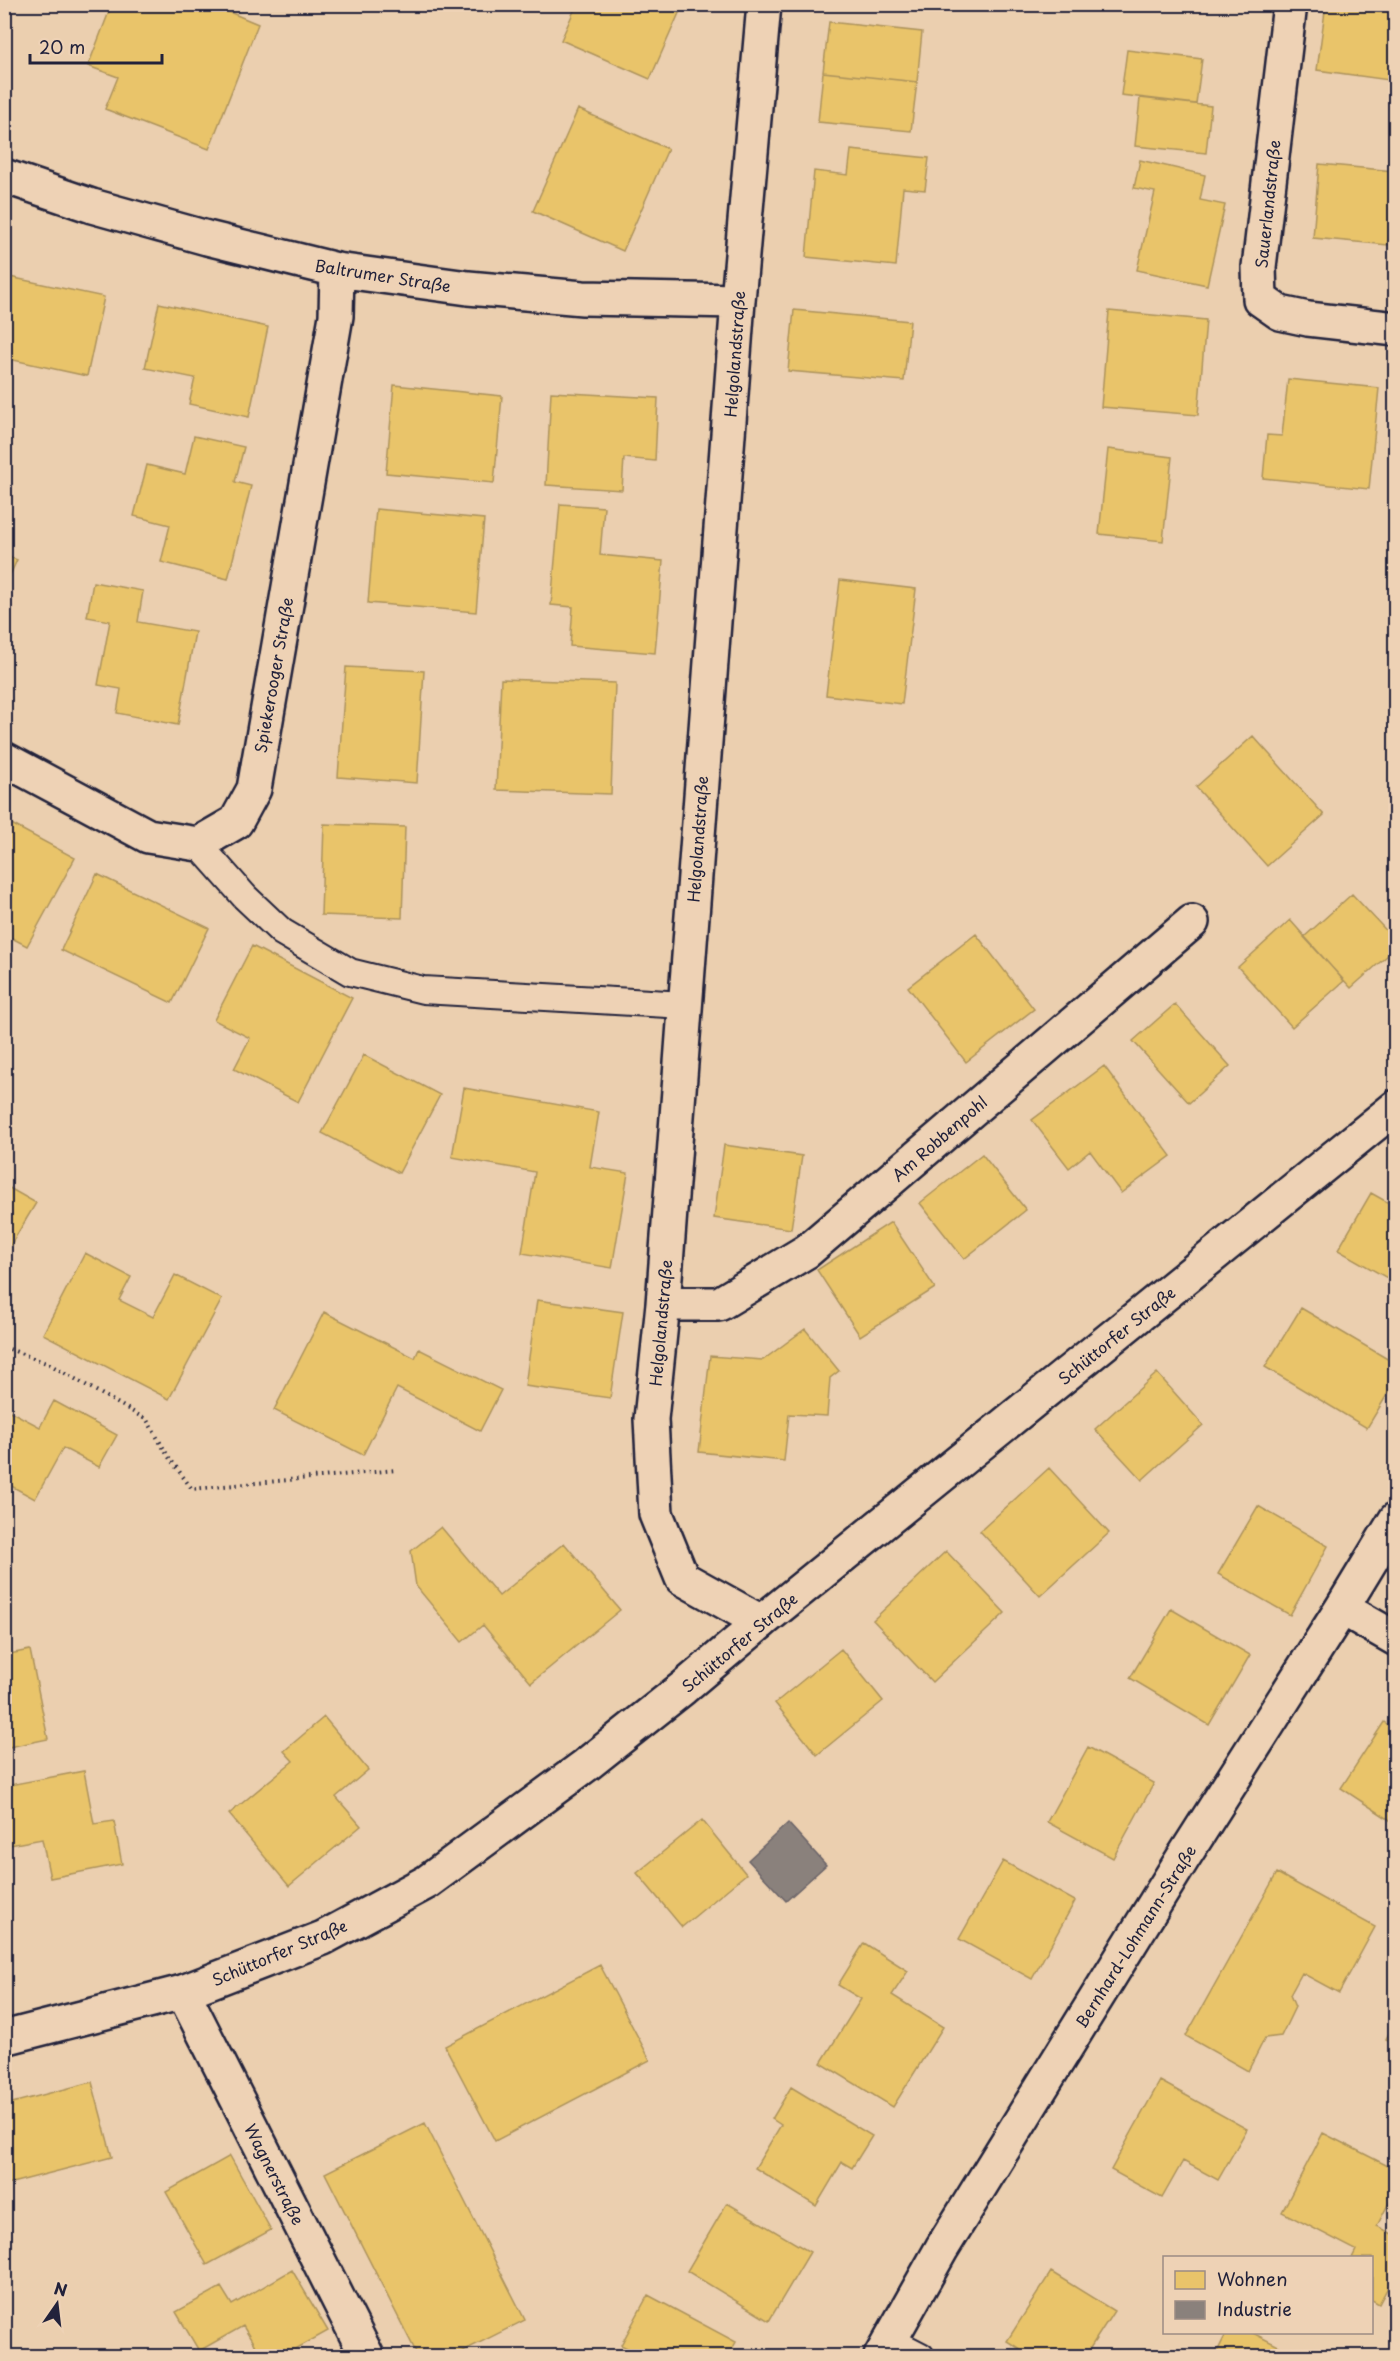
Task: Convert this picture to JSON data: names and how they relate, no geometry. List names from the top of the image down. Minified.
{"streets":{"street":["Sauerlandstraße","Baltrumer Straße","Helgolandstraße","Spiekerooger Straße","Am Robbenpohl","Schüttorfer Straße","Bernhard-Lohmann-Straße","Wagnerstraße"]},"crossings":[["Baltrumer Straße","Helgolandstraße"],["Baltrumer Straße","Spiekerooger Straße"],["Helgolandstraße","Am Robbenpohl"],["Helgolandstraße","Schüttorfer Straße"],["Schüttorfer Straße","Wagnerstraße"]],"legend":["Wohnen","Industrie"],"scale_bar":"20 m","north":"top"}
